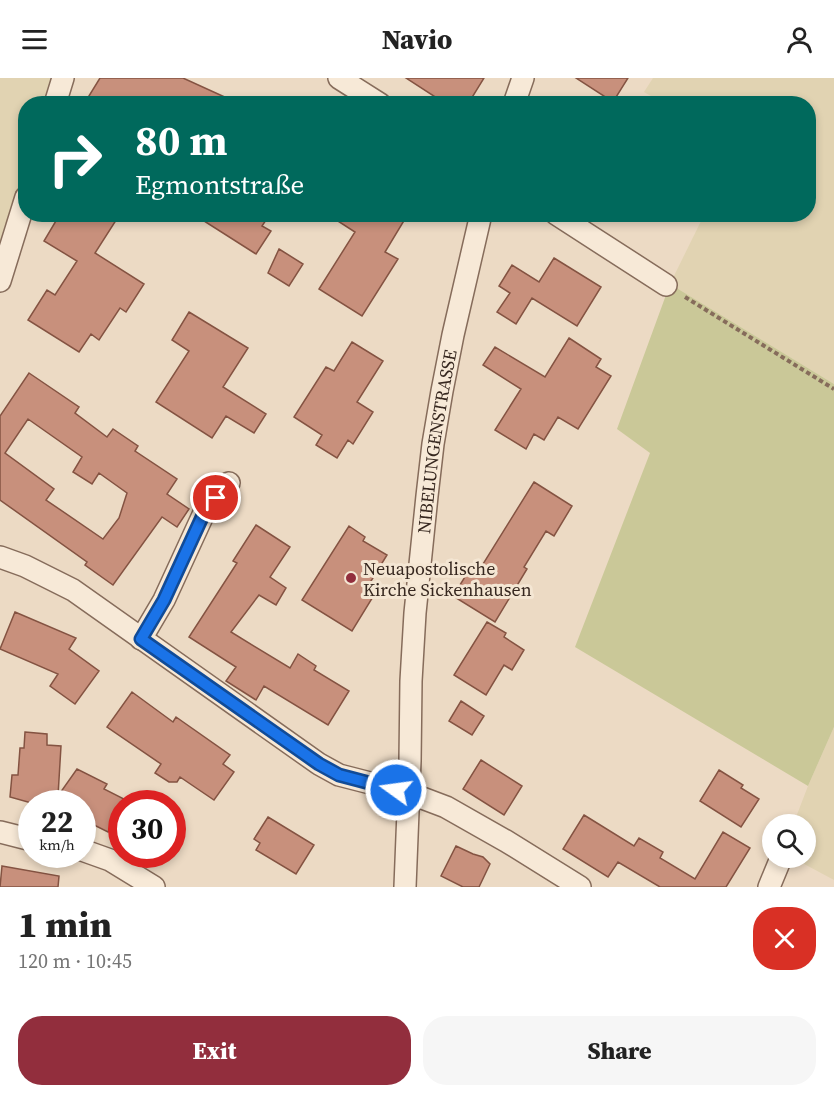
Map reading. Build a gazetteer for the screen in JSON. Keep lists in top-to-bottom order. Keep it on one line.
{"streets":{"street":["NIBELUNGENSTRASSE"]},"places":["Neuapostolische Kirche Sickenhausen"],"page":{"header":"Navio","turn":["80 m","Egmontstraße"],"speed":"22 km/h","limit":"30","heading":["1 min","120 m · 10:45"],"buttons":["Exit","Share"]}}
